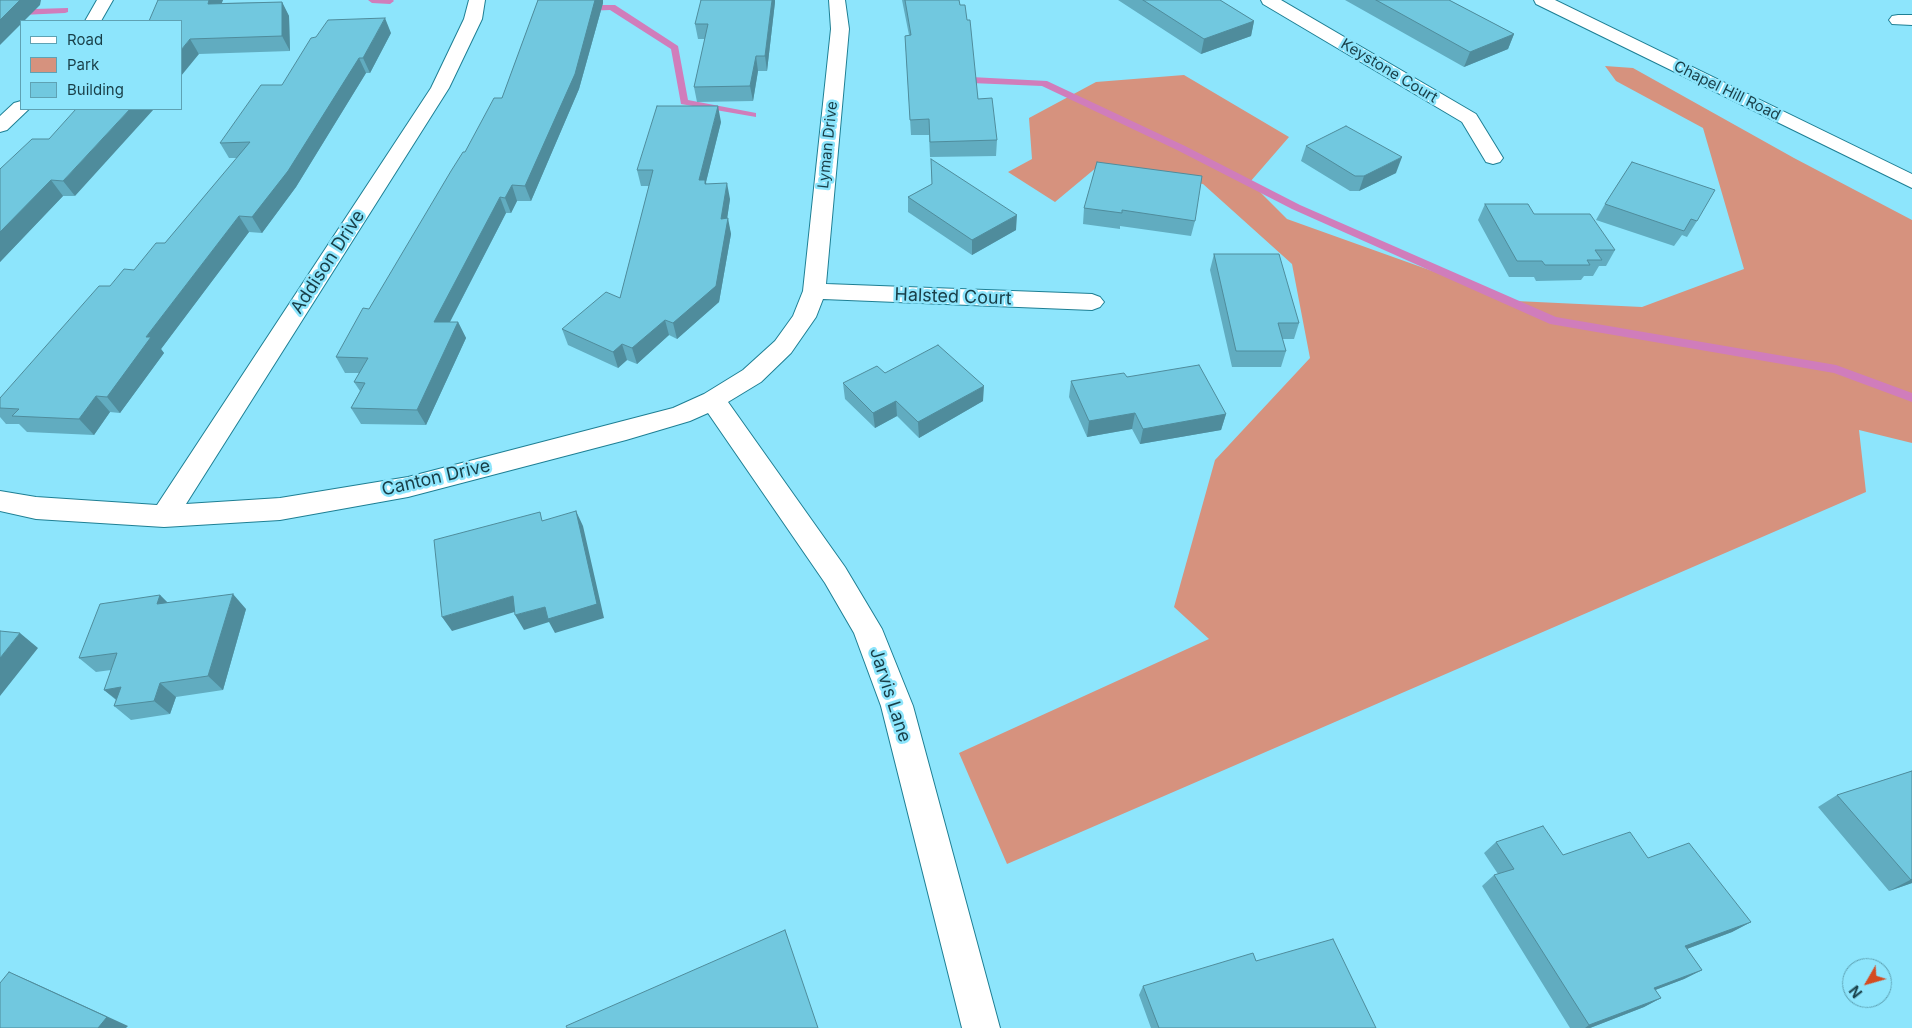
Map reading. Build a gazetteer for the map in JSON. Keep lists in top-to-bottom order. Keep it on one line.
{"streets":{"street":["Keystone Court","Chapel Hill Road","Lyman Drive","Addison Drive","Halsted Court","Canton Drive","Jarvis Lane"]},"crossings":[["Lyman Drive","Halsted Court"],["Lyman Drive","Canton Drive"],["Addison Drive","Canton Drive"],["Halsted Court","Canton Drive"],["Canton Drive","Jarvis Lane"]],"legend":["Road","Park","Building"],"north":"bottom left"}
